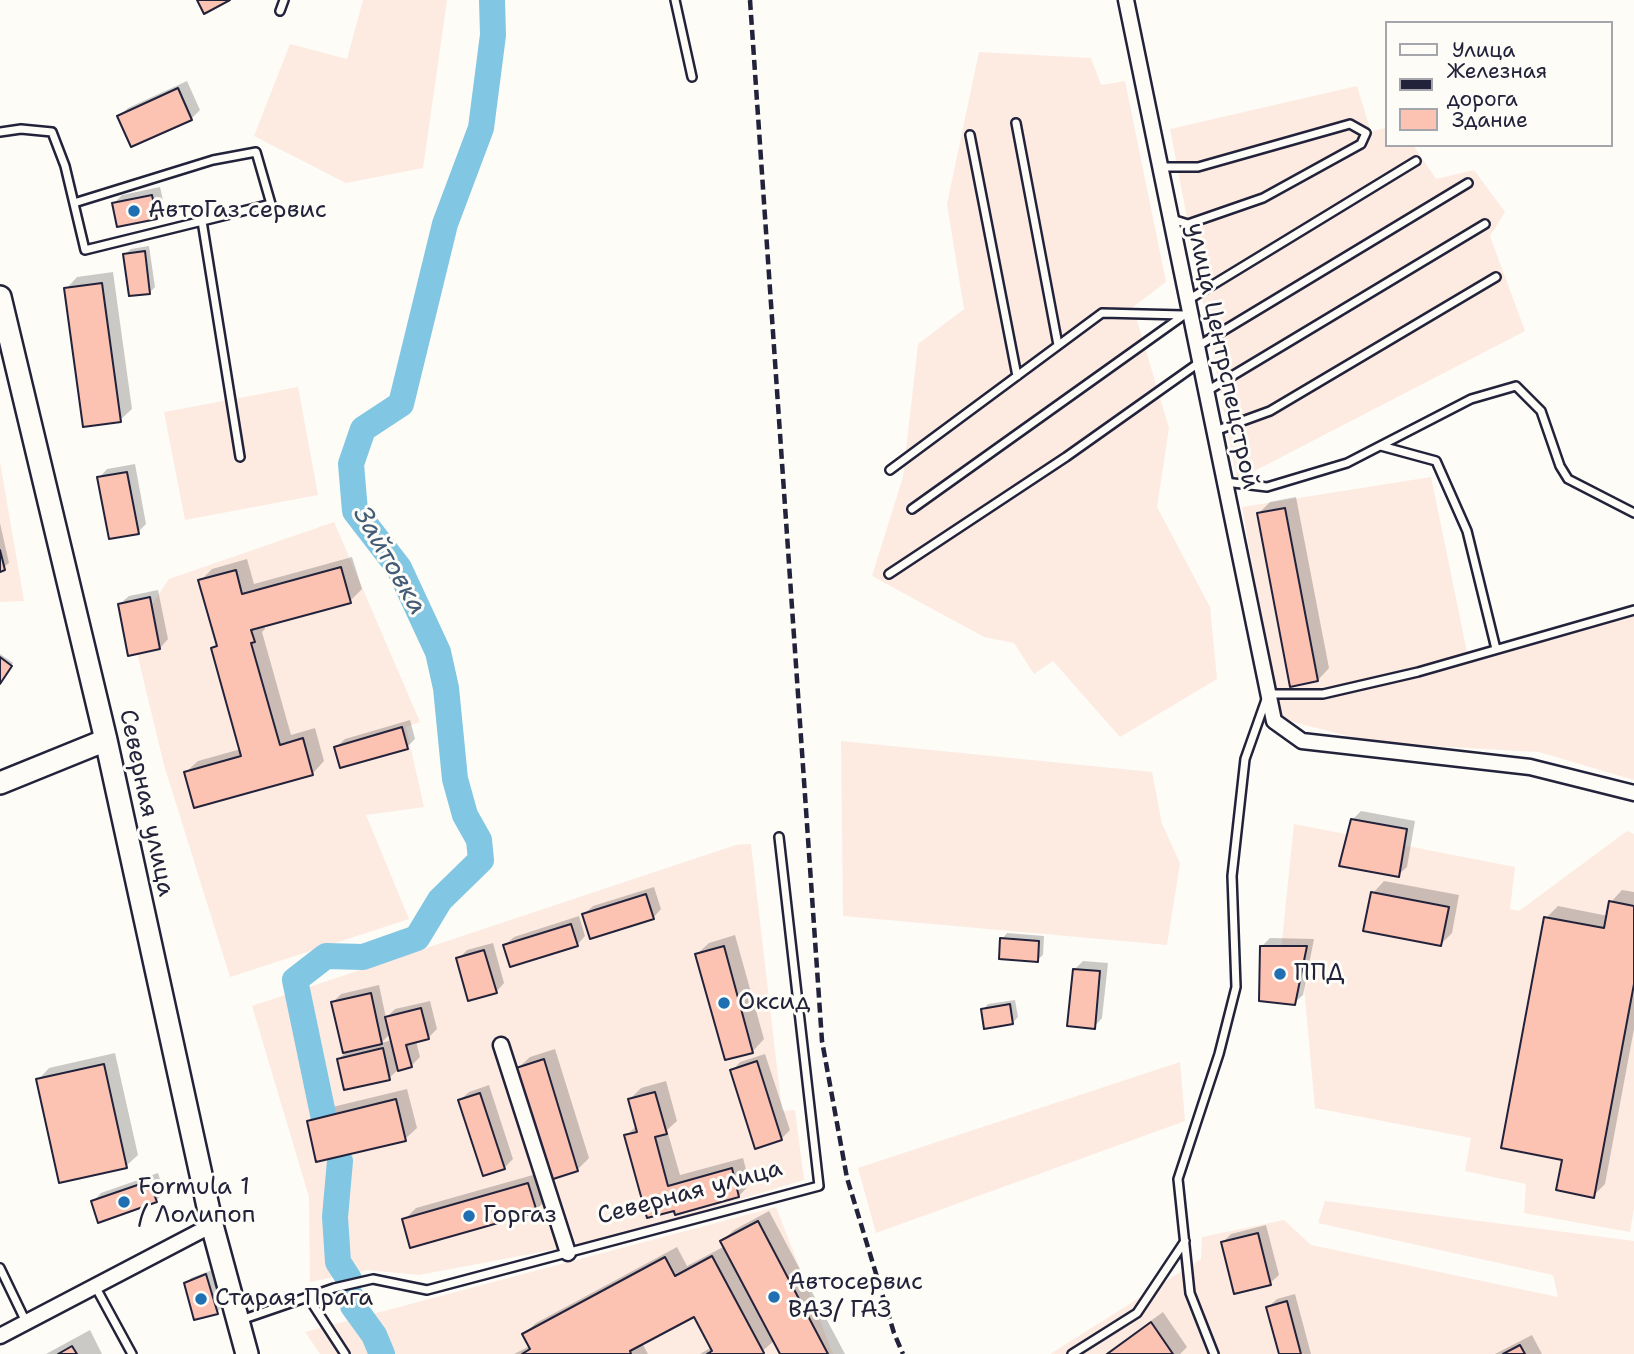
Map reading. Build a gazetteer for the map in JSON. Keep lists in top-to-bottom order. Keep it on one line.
{"streets":{"main road":["Северная улица"],"street":["улица Центрспецстрой"]},"water":["Зайтовка"],"places":["АвтоГаз сервис","ППД","Оксид","Formula 1 / Лолипоп","Горгаз","Автосервис ВАЗ/ ГАЗ","Старая Прага"],"legend":["Улица","Железная дорога","Здание"]}
